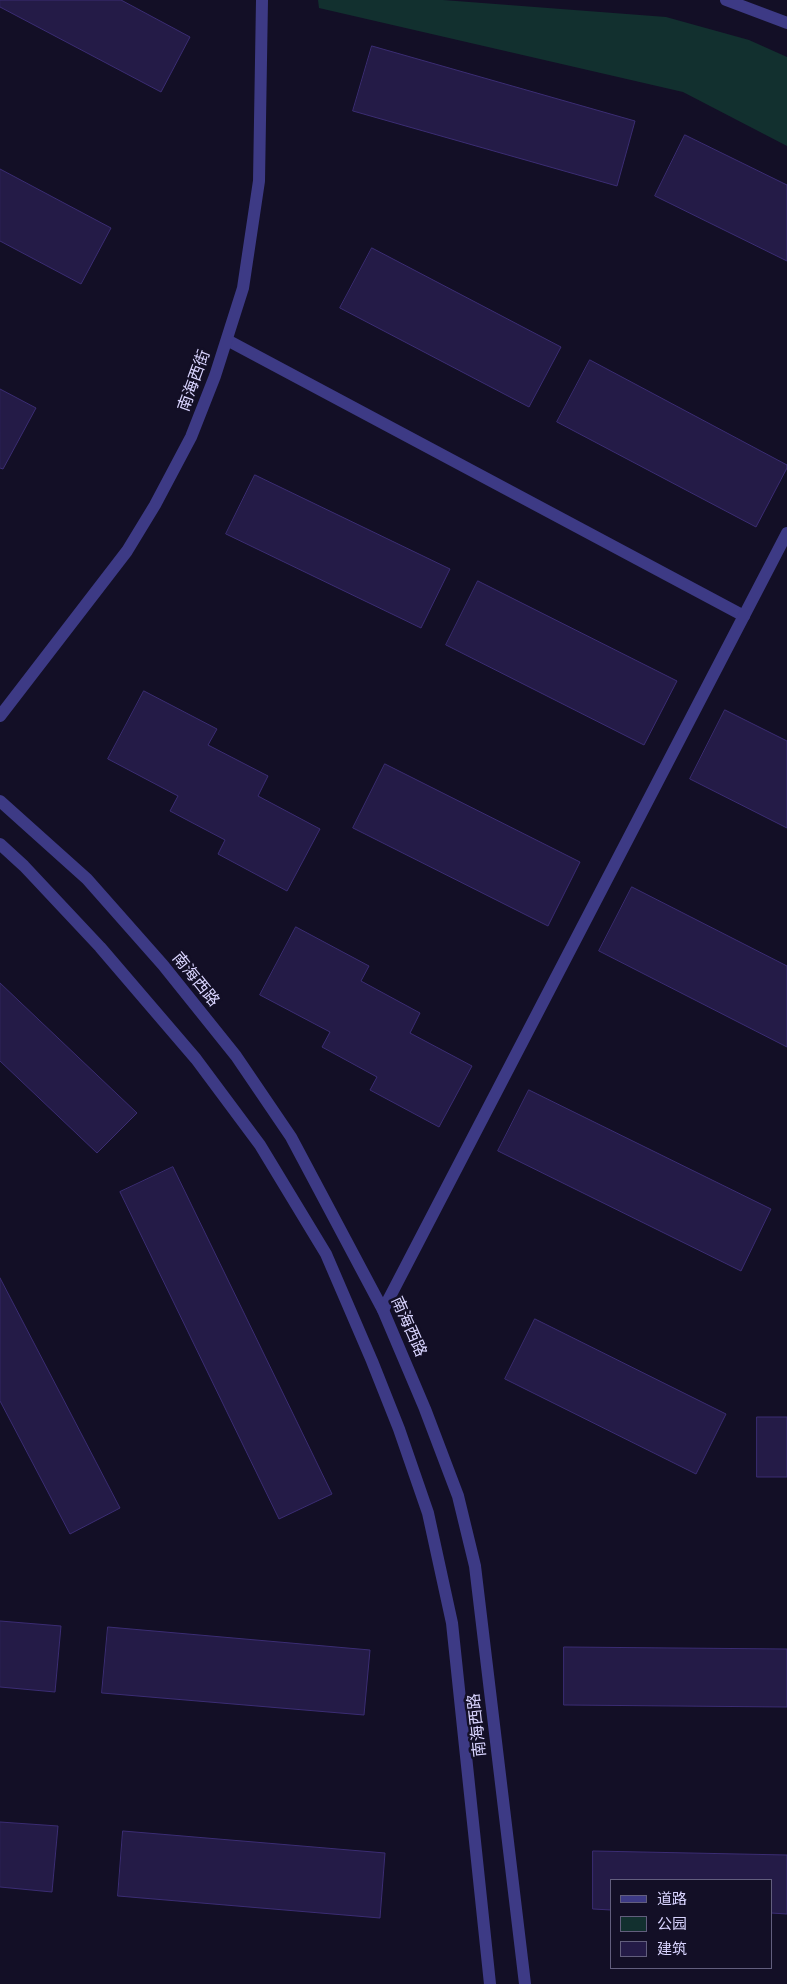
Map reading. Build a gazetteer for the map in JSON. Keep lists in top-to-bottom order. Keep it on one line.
{"streets":{"street":["南海西街","南海西路"]},"legend":["道路","公园","建筑"]}
